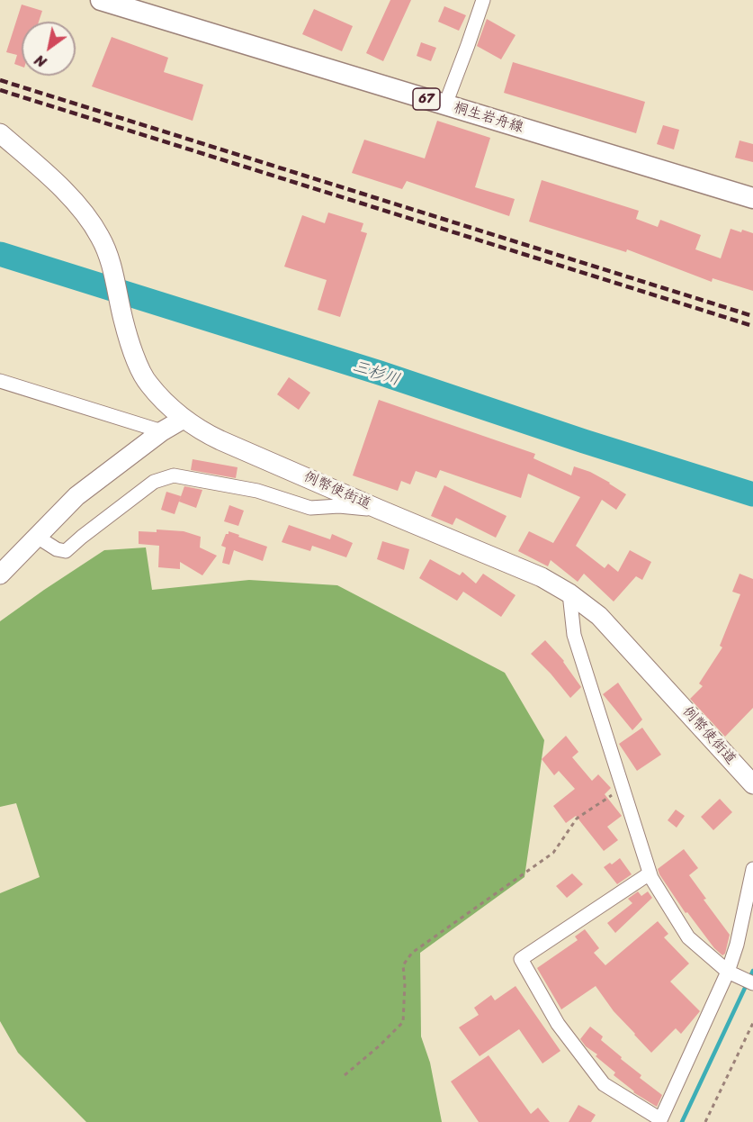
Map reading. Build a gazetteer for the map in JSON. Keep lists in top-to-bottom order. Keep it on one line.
{"streets":{"main road":["67","桐生岩舟線"],"street":["例幣使街道"]},"water":["三杉川"],"north":"bottom left"}
